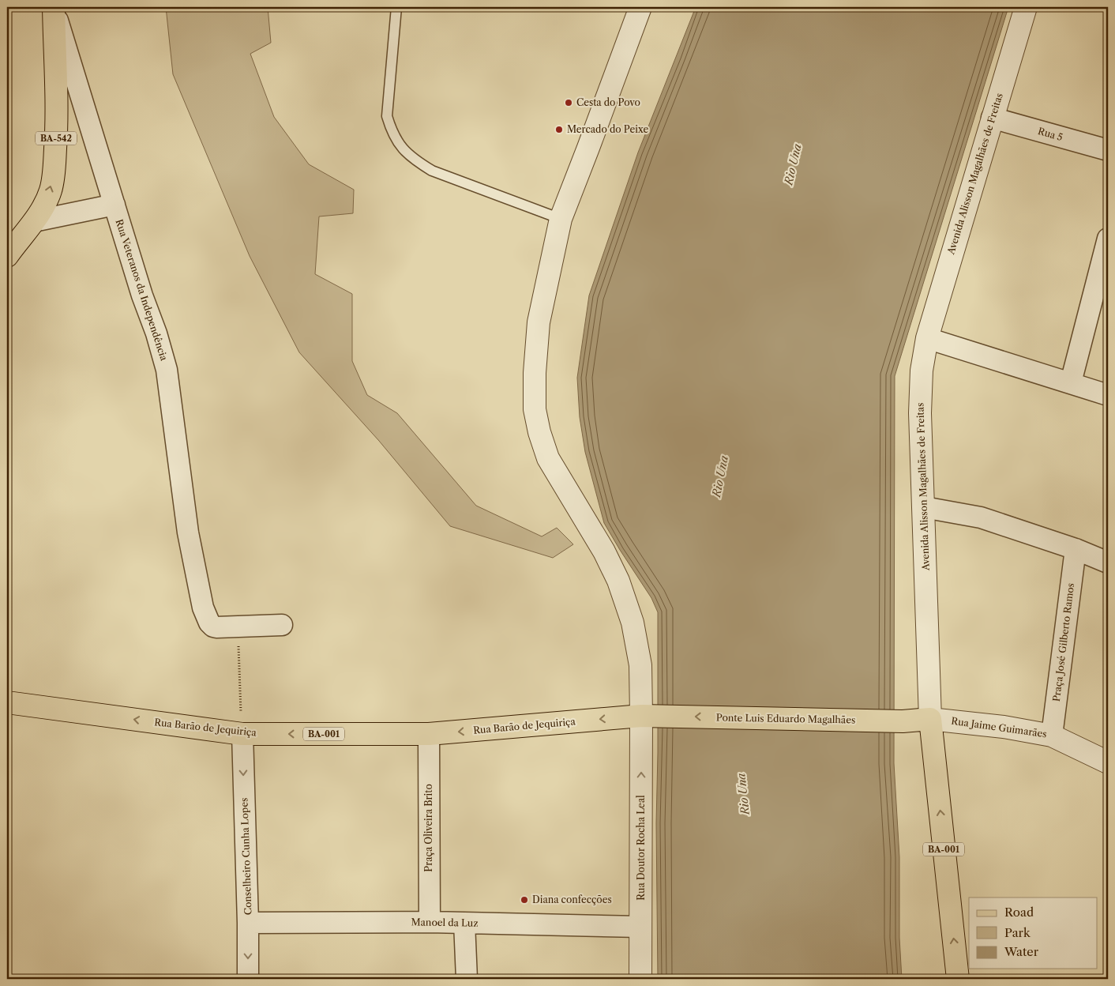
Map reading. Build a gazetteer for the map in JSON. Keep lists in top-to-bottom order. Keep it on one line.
{"streets":{"main road":["BA-542","Avenida Alisson Magalhães de Freitas","Ponte Luis Eduardo Magalhães","Rua Barão de Jequiriça","BA-001"],"street":["Rua 5","Rua Veteranos da Independência","Praça José Gilberto Ramos","Rua Jaime Guimarães","Praça Oliveira Brito","Rua Doutor Rocha Leal","Conselheiro Cunha Lopes","Manoel da Luz"]},"crossings":[["Rua 5","Avenida Alisson Magalhães de Freitas"],["BA-542","Rua Veteranos da Independência"],["Avenida Alisson Magalhães de Freitas","Ponte Luis Eduardo Magalhães"],["Avenida Alisson Magalhães de Freitas","Rua Jaime Guimarães"],["Praça José Gilberto Ramos","Rua Jaime Guimarães"],["Ponte Luis Eduardo Magalhães","Rua Barão de Jequiriça"],["Ponte Luis Eduardo Magalhães","Rua Jaime Guimarães"],["Ponte Luis Eduardo Magalhães","Rua Doutor Rocha Leal"],["Rua Barão de Jequiriça","Praça Oliveira Brito"],["Rua Barão de Jequiriça","Rua Doutor Rocha Leal"],["Rua Barão de Jequiriça","Conselheiro Cunha Lopes"],["Praça Oliveira Brito","Manoel da Luz"],["Rua Doutor Rocha Leal","Manoel da Luz"],["Conselheiro Cunha Lopes","Manoel da Luz"]],"one_way":["Ponte Luis Eduardo Magalhães","Rua Barão de Jequiriça","Conselheiro Cunha Lopes"],"water":["Rio Una"],"places":["Cesta do Povo","Mercado do Peixe","Diana confecções"],"legend":["Road","Park","Water"]}
